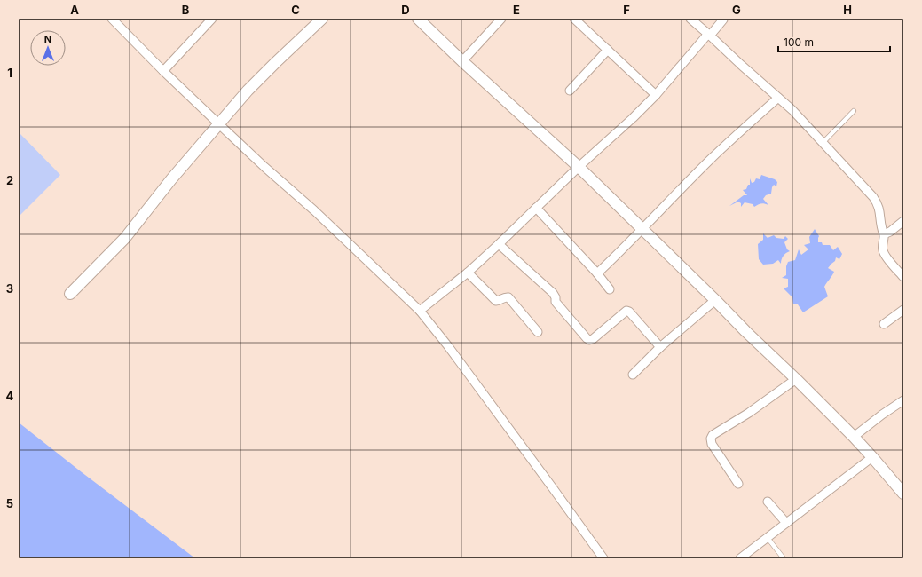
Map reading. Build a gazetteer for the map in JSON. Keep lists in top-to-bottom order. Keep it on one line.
{"scale_bar":"100 m","north":"top","grid":{"columns":["A","B","C","D","E","F","G","H"],"rows":["1","2","3","4","5"]}}
